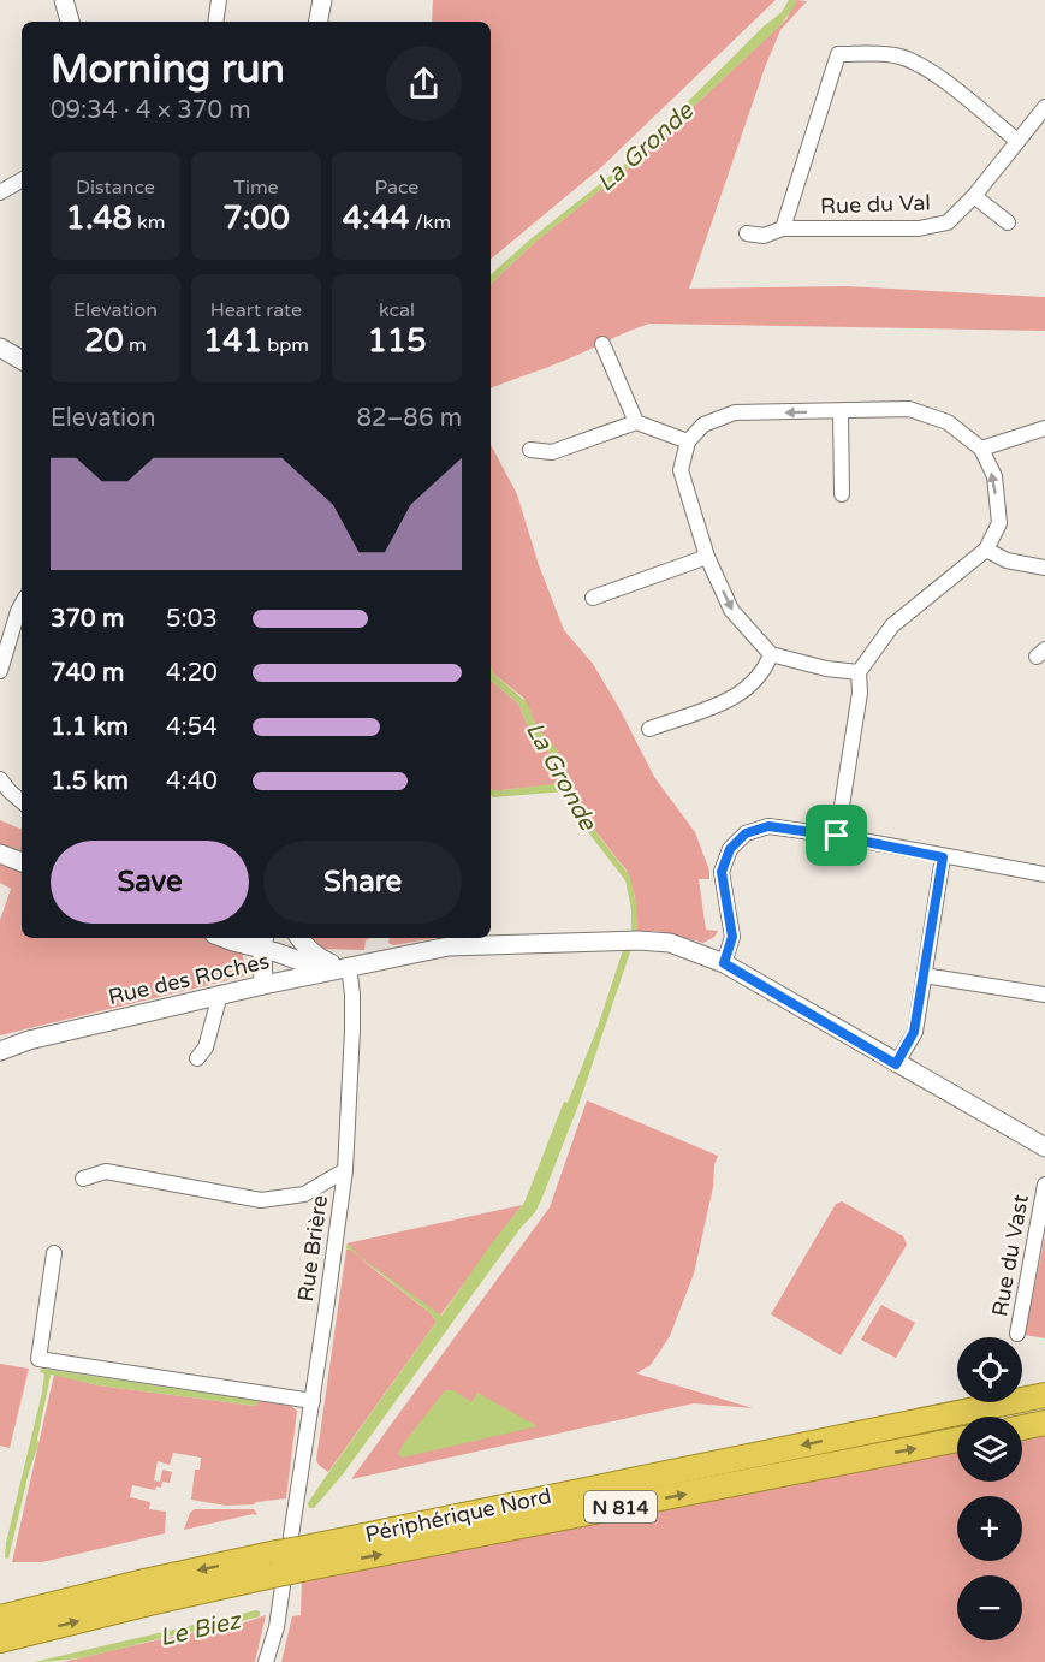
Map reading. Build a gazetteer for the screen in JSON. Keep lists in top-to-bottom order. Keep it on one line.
{"streets":{"highway":["N 814","Périphérique Nord"],"street":["Rue du Val","Rue des Roches","Rue Brière","Rue du Vast"]},"crossings":[["Rue des Roches","Rue Brière"],["Rue Brière","Périphérique Nord"]],"water":["La Gronde","Le Biez"],"page":{"heading":["Morning run","09:34 · 4 × 370 m"],"stats":[["Distance","1.48 km"],["Time","7:00"],["Pace","4:44 /km"],["Elevation","20 m"],["Heart rate","141 bpm"],["kcal","115"]],"chart":["Elevation","82–86 m"],"list":[{"name":"370 m","note":"5:03"},{"name":"740 m","note":"4:20"},{"name":"1.1 km","note":"4:54"},{"name":"1.5 km","note":"4:40"}],"buttons":["Save","Share"],"map_buttons":["+","−"]}}
